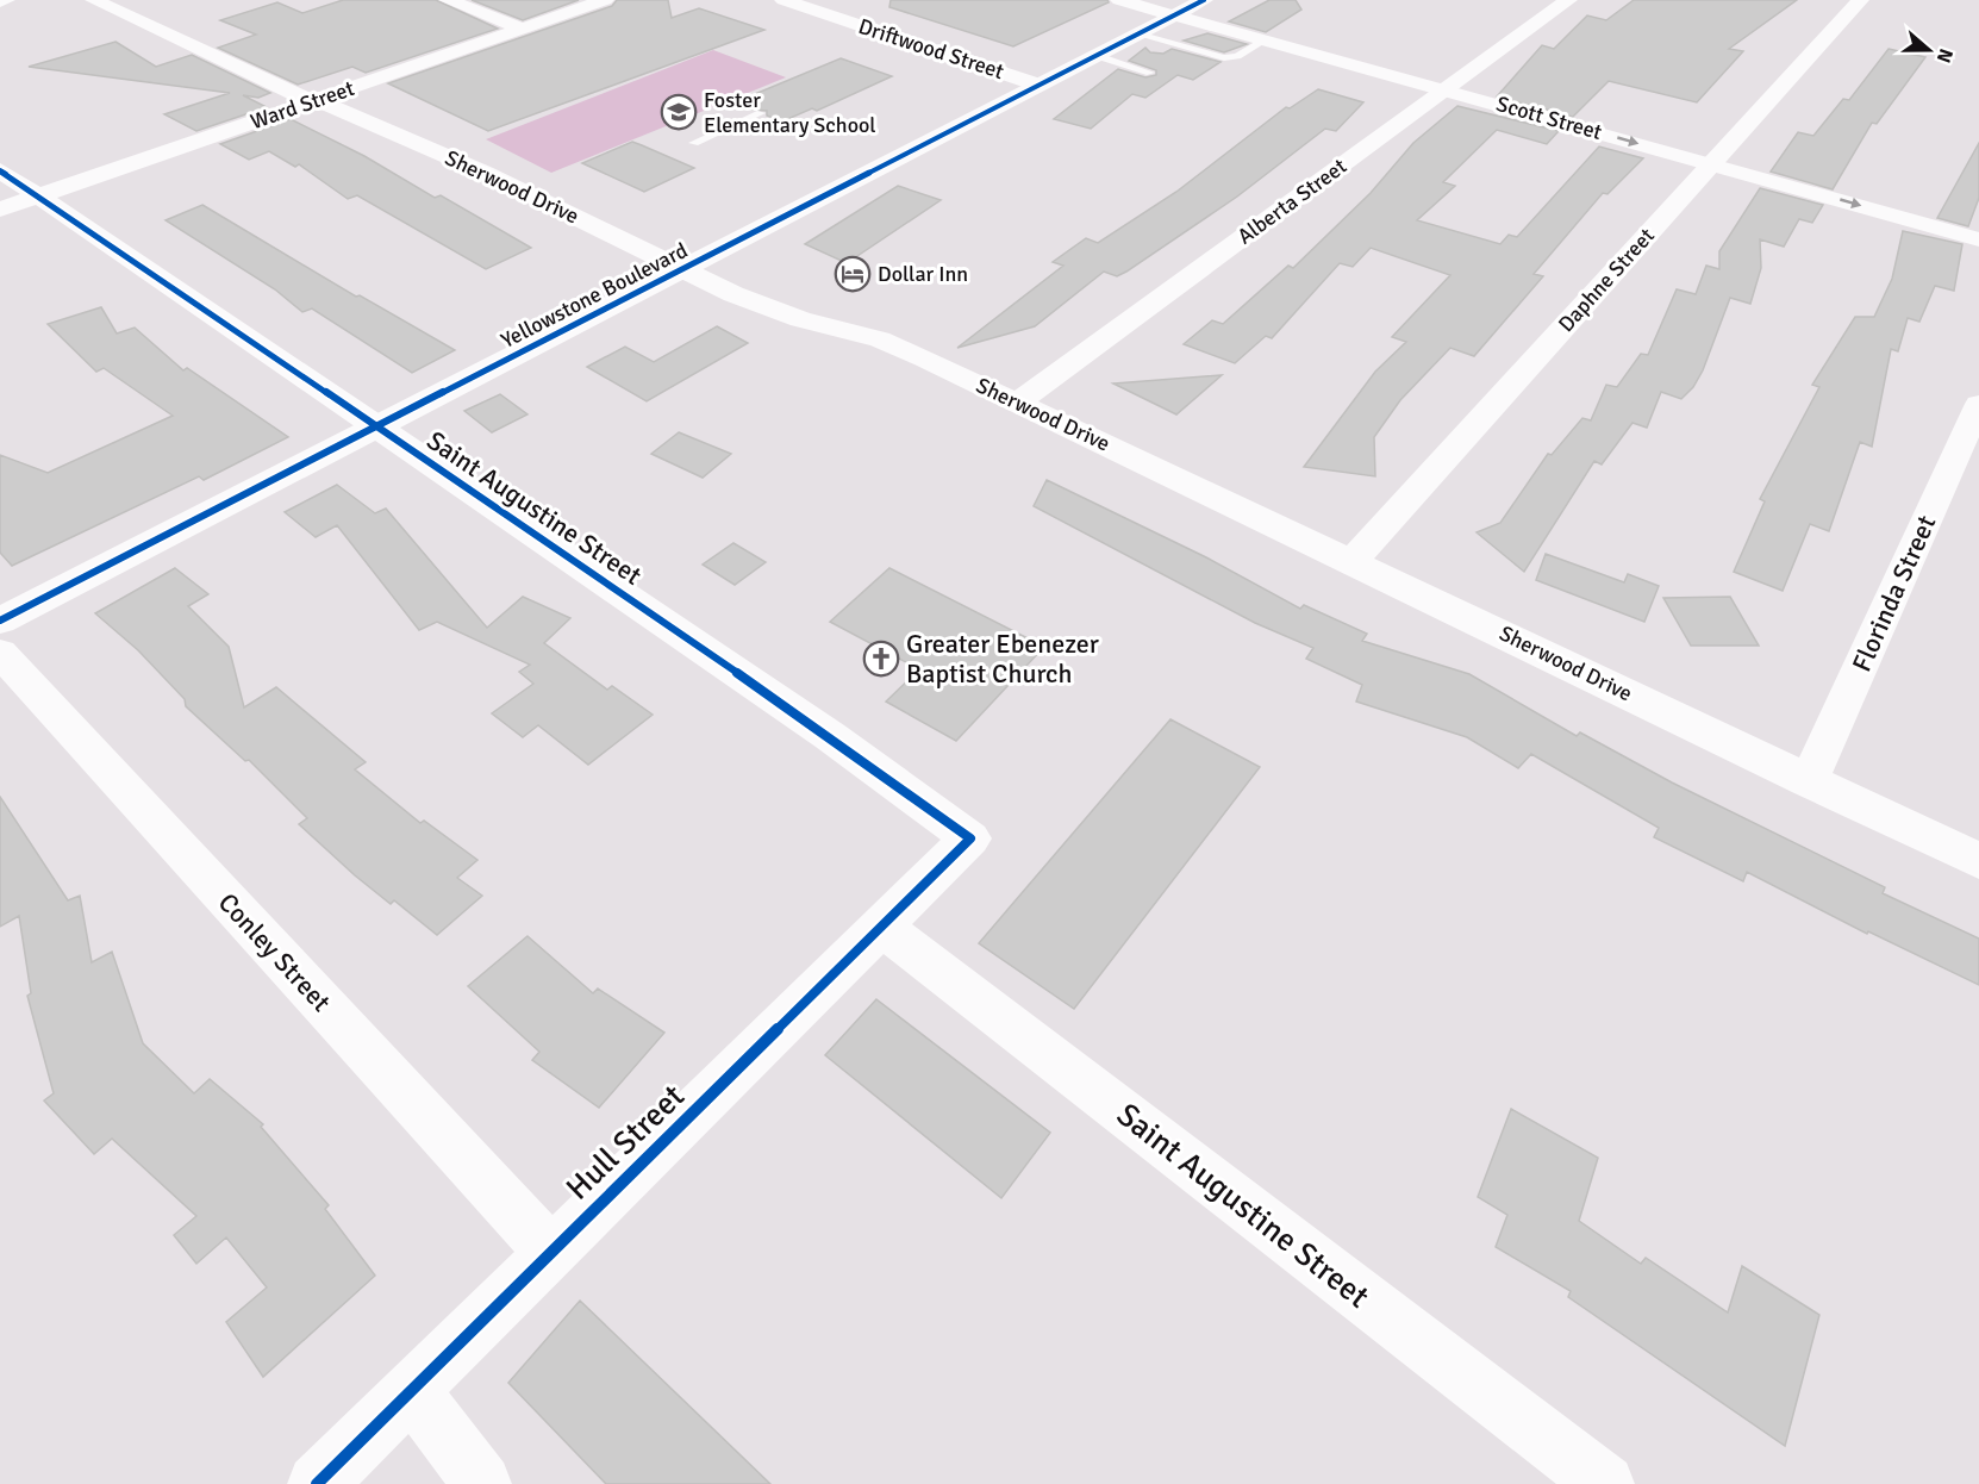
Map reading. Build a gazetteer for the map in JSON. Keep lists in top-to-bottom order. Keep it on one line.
{"streets":{"street":["Driftwood Street","Ward Street","Scott Street","Sherwood Drive","Alberta Street","Daphne Street","Yellowstone Boulevard","Saint Augustine Street","Florinda Street","Conley Street","Hull Street"]},"crossings":[["Driftwood Street","Yellowstone Boulevard"],["Ward Street","Sherwood Drive"],["Ward Street","Saint Augustine Street"],["Scott Street","Alberta Street"],["Scott Street","Daphne Street"],["Scott Street","Yellowstone Boulevard"],["Sherwood Drive","Alberta Street"],["Sherwood Drive","Daphne Street"],["Sherwood Drive","Yellowstone Boulevard"],["Sherwood Drive","Florinda Street"],["Yellowstone Boulevard","Saint Augustine Street"],["Saint Augustine Street","Hull Street"],["Conley Street","Hull Street"]],"places":{"school or university":["Foster Elementary School"],"hotel":["Dollar Inn"],"church":["Greater Ebenezer Baptist Church"]},"north":"right"}
